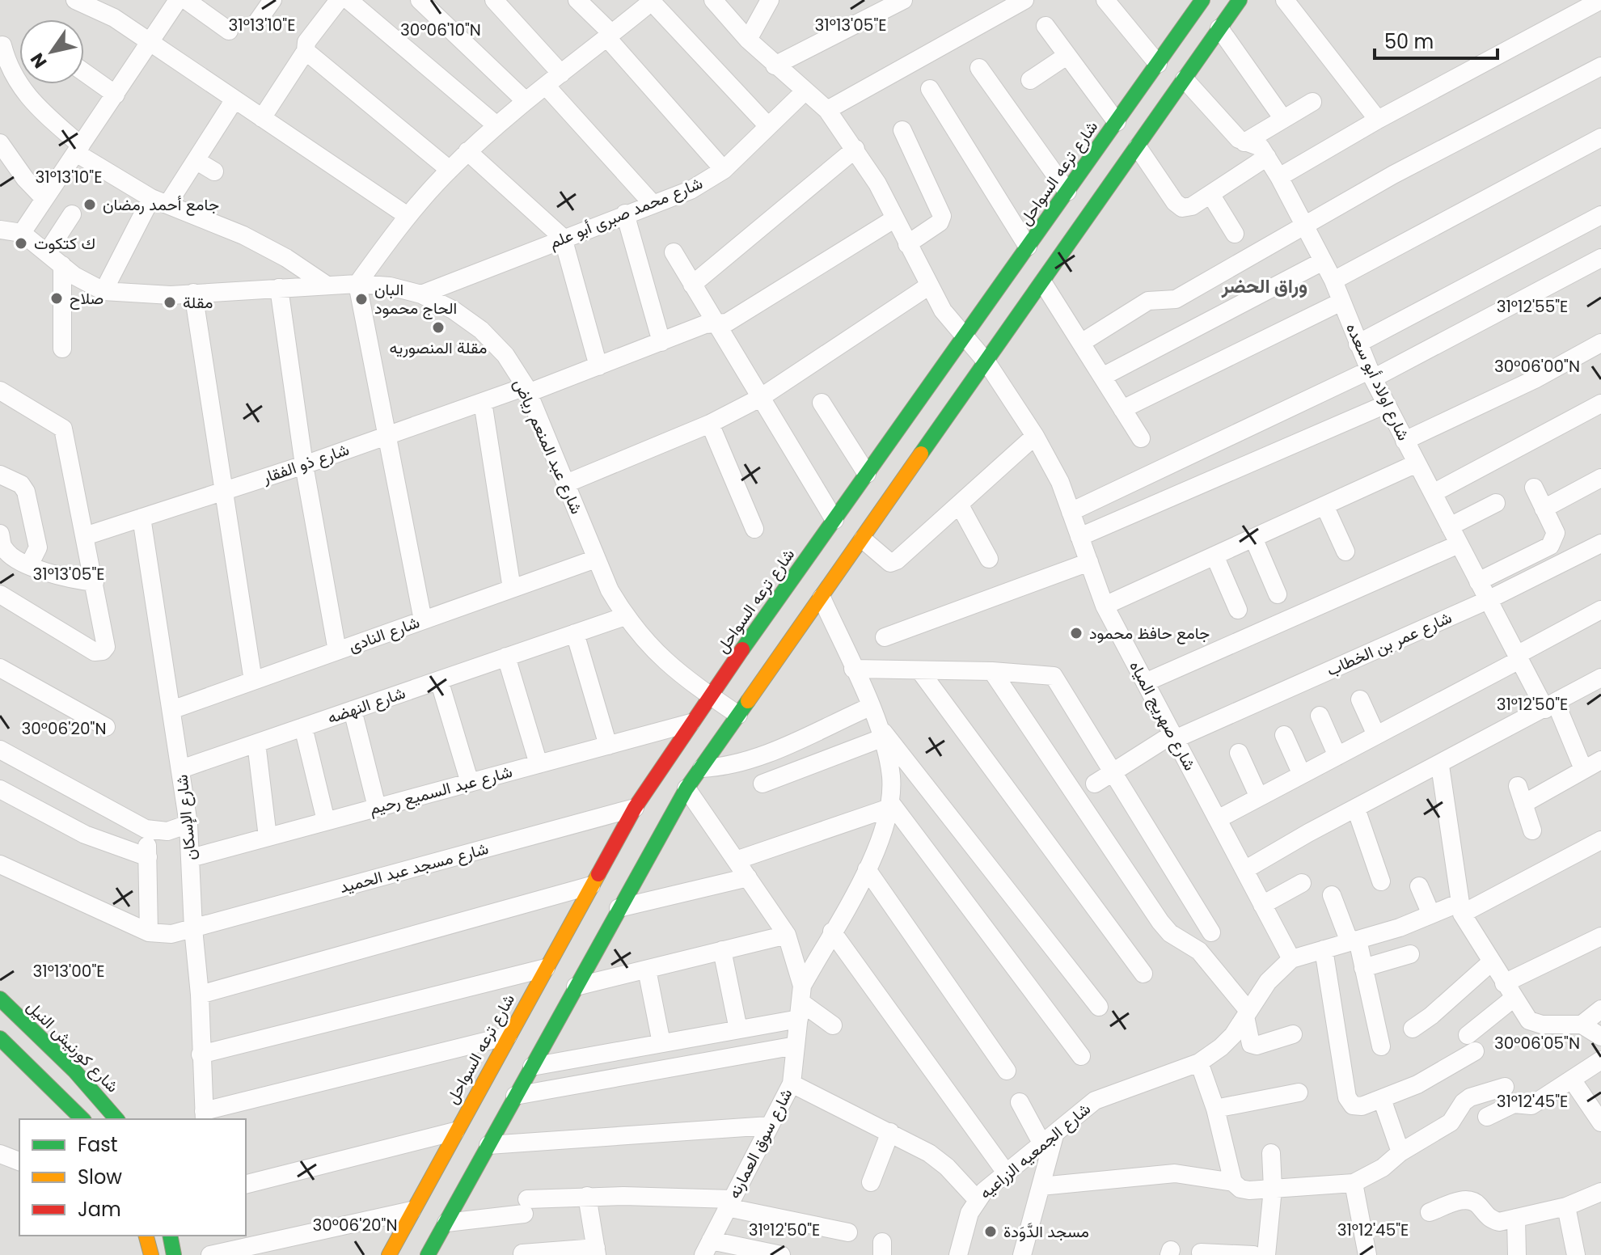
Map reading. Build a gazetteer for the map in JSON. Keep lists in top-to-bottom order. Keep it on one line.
{"streets":{"main road":["شارع ترعه السواحل","شارع كورنيش النيل"],"street":["شارع محمد صبرى أبو علم","شارع اولاد أبو سعده","شارع عبد المنعم رياض","شارع ذو الفقار","شارع النادى","شارع عمر بن الخطاب","شارع النهضه","شارع صهريج المياه","شارع عبد السميع رحيم","شارع الإسكان","شارع مسجد عبد الحميد","شارع سوق العمارنه","شارع الجمعيه الزراعيه"]},"crossings":[["شارع ترعه السواحل","شارع اولاد أبو سعده"],["شارع ترعه السواحل","شارع عبد المنعم رياض"],["شارع ترعه السواحل","شارع صهريج المياه"],["شارع ترعه السواحل","شارع عبد السميع رحيم"],["شارع ترعه السواحل","شارع مسجد عبد الحميد"],["شارع ترعه السواحل","شارع سوق العمارنه"],["شارع محمد صبرى أبو علم","شارع عبد المنعم رياض"],["شارع محمد صبرى أبو علم","شارع صهريج المياه"],["شارع اولاد أبو سعده","شارع عمر بن الخطاب"],["شارع عبد المنعم رياض","شارع ذو الفقار"],["شارع عبد المنعم رياض","شارع النادى"],["شارع عبد المنعم رياض","شارع النهضه"],["شارع ذو الفقار","شارع صهريج المياه"],["شارع ذو الفقار","شارع الإسكان"],["شارع النادى","شارع الإسكان"],["شارع عمر بن الخطاب","شارع صهريج المياه"],["شارع النهضه","شارع الإسكان"],["شارع صهريج المياه","شارع الجمعيه الزراعيه"],["شارع عبد السميع رحيم","شارع الإسكان"],["شارع الإسكان","شارع مسجد عبد الحميد"]],"districts":["وراق الحضر"],"places":["جامع أحمد رمضان","ك كتكوت","صلاح","البان الحاج محمود","مقلة","مقلة المنصوريه","جامع حافظ محمود","مسجد الدَّوَدة"],"legend":["Fast","Slow","Jam"],"scale_bar":"50 m","north":"bottom left","coordinates":["31°13'10\"E","31°13'05\"E","30°06'10\"N","31°12'55\"E","30°06'00\"N","31°12'50\"E","30°06'20\"N","31°13'00\"E","30°06'05\"N","31°12'45\"E"]}
